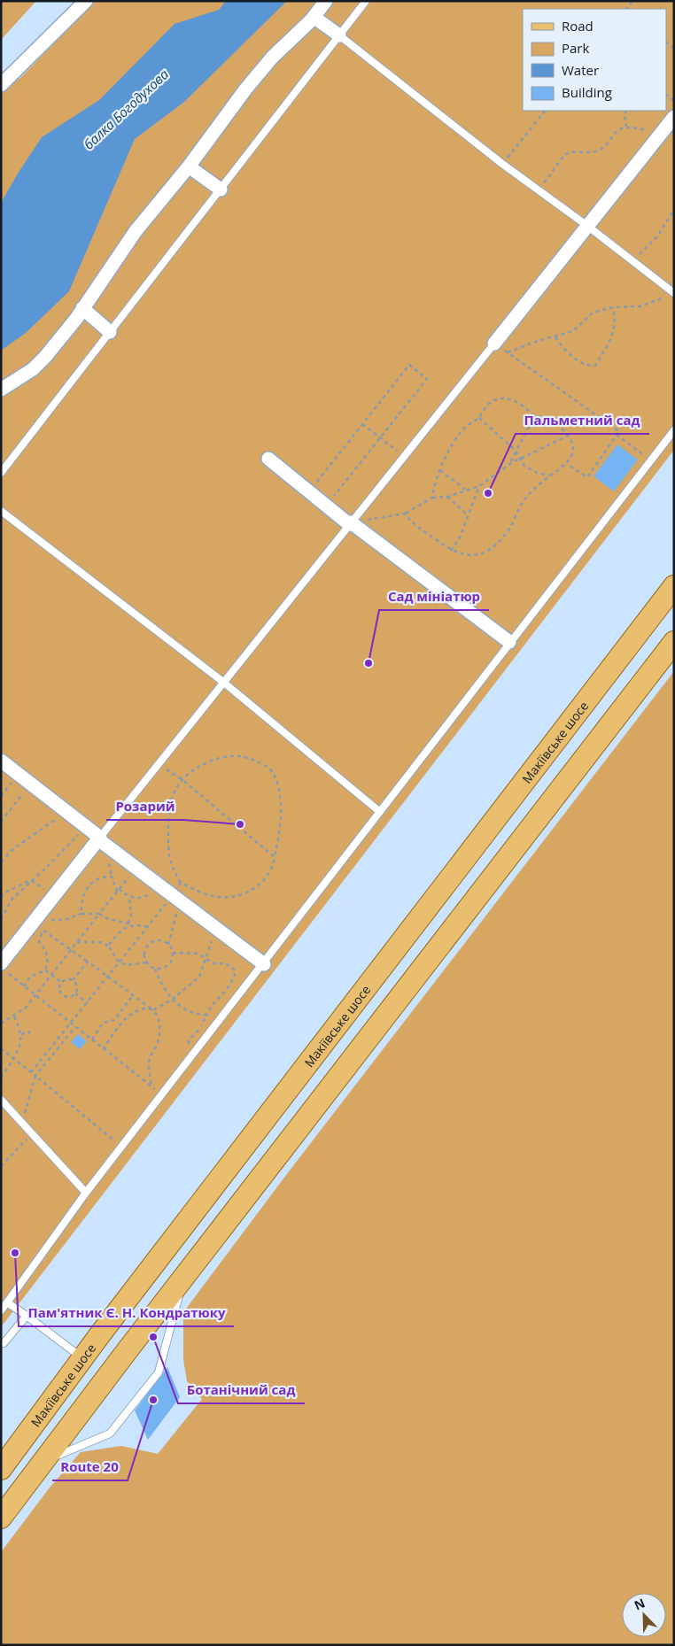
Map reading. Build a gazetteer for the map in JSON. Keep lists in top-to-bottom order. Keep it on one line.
{"streets":{"main road":["Макіївське шосе"]},"water":["балка Богодухова"],"places":["Пальметний сад","Сад мініатюр","Розарий","Пам'ятник Є. Н. Кондратюку","Ботанічний сад","Route 20"],"legend":["Road","Park","Water","Building"],"north":"top left"}
